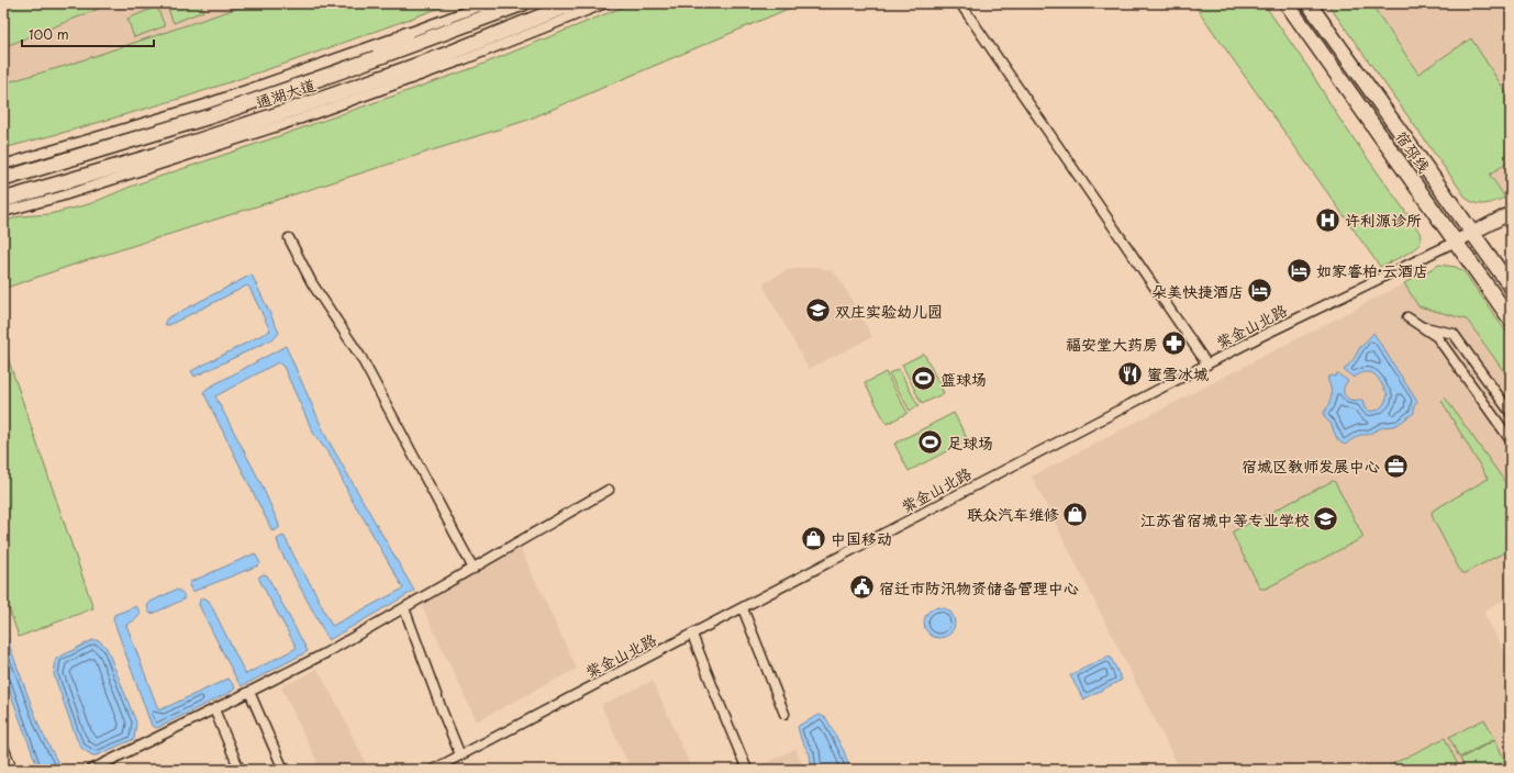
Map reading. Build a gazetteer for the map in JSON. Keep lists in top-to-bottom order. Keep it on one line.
{"streets":{"main road":["通湖大道","宿邳线"],"street":["紫金山北路"]},"crossings":[["宿邳线","紫金山北路"]],"places":{"hospital":["许利源诊所"],"hotel":["如家睿柏·云酒店","朵美快捷酒店"],"school or university":["双庄实验幼儿园","江苏省宿城中等专业学校"],"pharmacy":["福安堂大药房"],"restaurant":["蜜雪冰城"],"sports":["篮球场","足球场"],"office":["宿城区教师发展中心"],"shop":["联众汽车维修","中国移动"],"public building":["宿迁市防汛物资储备管理中心"]},"scale_bar":"100 m"}
